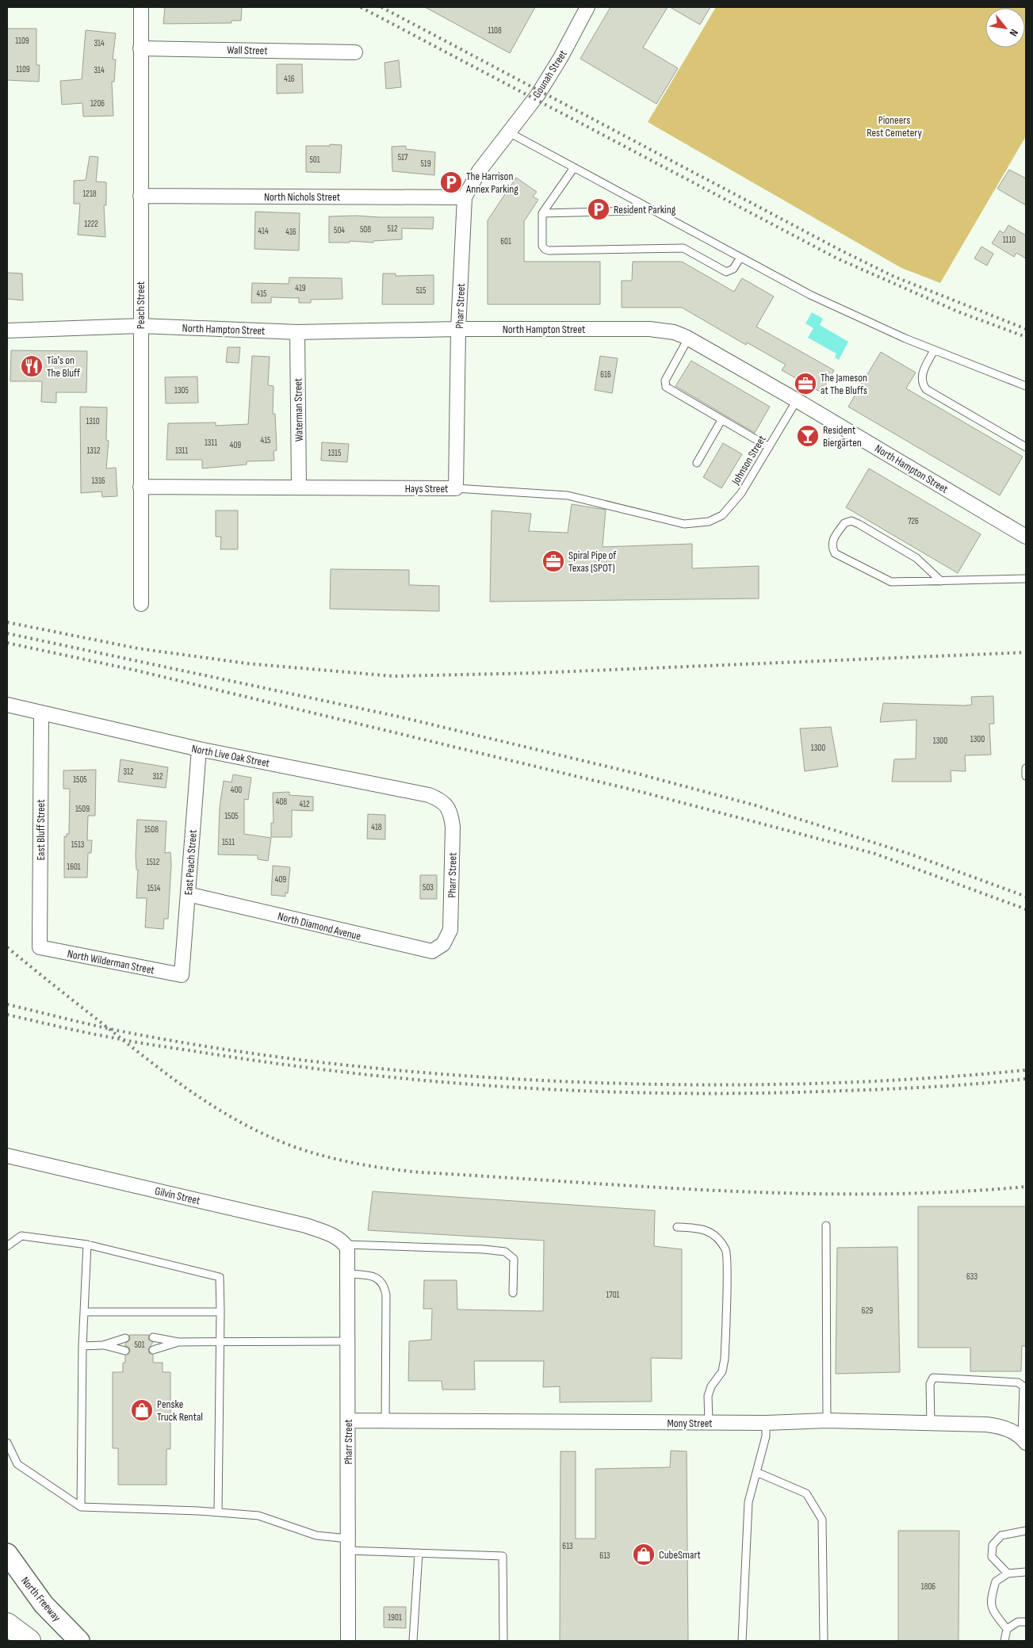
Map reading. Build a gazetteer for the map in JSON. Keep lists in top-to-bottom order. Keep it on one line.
{"streets":{"main road":["North Freeway"],"street":["Wall Street","Gounah Street","North Nichols Street","Peach Street","Pharr Street","North Hampton Street","Waterman Street","Hays Street","North Live Oak Street","East Bluff Street","East Peach Street","North Diamond Avenue","North Wilderman Street","Gilvin Street","Mony Street"],"lane":["Johnson Street"]},"crossings":[["Wall Street","Peach Street"],["Gounah Street","Pharr Street"],["North Nichols Street","Peach Street"],["North Nichols Street","Pharr Street"],["Peach Street","North Hampton Street"],["Peach Street","Hays Street"],["Pharr Street","North Hampton Street"],["Pharr Street","Hays Street"],["Pharr Street","North Live Oak Street"],["Pharr Street","North Diamond Avenue"],["Pharr Street","Gilvin Street"],["Pharr Street","Mony Street"],["North Hampton Street","Waterman Street"],["North Hampton Street","Johnson Street"],["Waterman Street","Hays Street"],["Johnson Street","Hays Street"],["North Live Oak Street","East Bluff Street"],["North Live Oak Street","East Peach Street"],["East Bluff Street","North Wilderman Street"],["East Peach Street","North Diamond Avenue"],["East Peach Street","North Wilderman Street"]],"parks":["Pioneers Rest Cemetery"],"places":{"parking":["The Harrison Annex Parking","Resident Parking"],"restaurant":["Tía's on The Bluff"],"office":["The Jameson at The Bluffs","Spiral Pipe of Texas (SPOT)"],"bar":["Resident Biergärten"],"shop":["Penske Truck Rental","CubeSmart"]},"house_numbers":["1108","1109","314","1109","314","416","1206","517","501","519","1218","1222","512","508","504","414","416","1110","601","419","515","415","616","1305","1310","415","1311","409","1312","1311","1315","1316","726","1300","1300","1300","312","312","1505","400","408","412","1509","1505","418","1508","1511","1513","1512","1601","409","503","1514","633","1701","629","501","613","613","1806","1901"],"north":"bottom right"}
